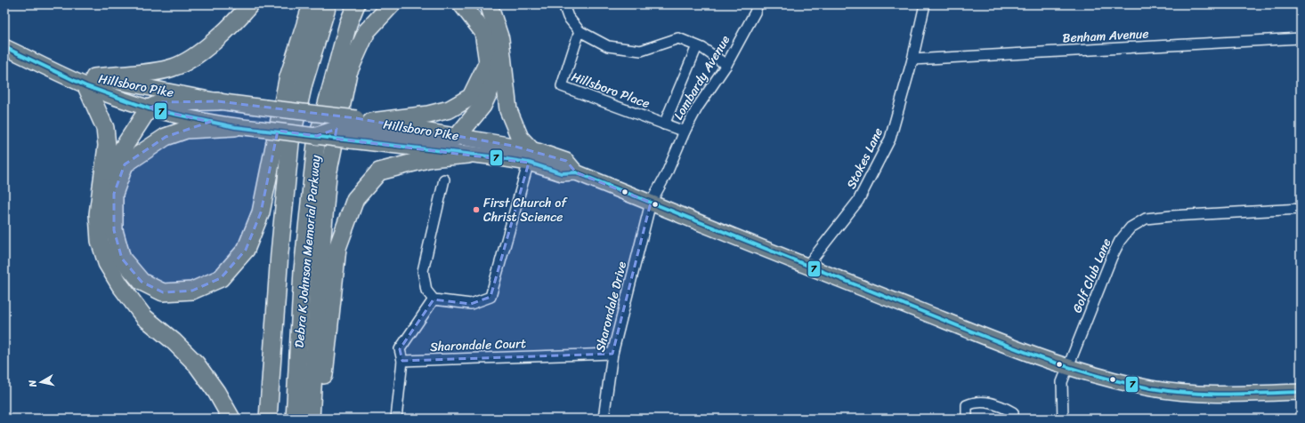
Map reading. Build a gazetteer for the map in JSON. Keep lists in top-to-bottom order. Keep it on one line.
{"streets":{"highway":["Debra K Johnson Memorial Parkway"],"main road":["Hillsboro Pike"],"street":["Benham Avenue","Lombardy Avenue","Hillsboro Place","Stokes Lane","Golf Club Lane","Sharondale Drive","Sharondale Court"]},"crossings":[["Benham Avenue","Stokes Lane"],["Lombardy Avenue","Hillsboro Pike"],["Lombardy Avenue","Hillsboro Place"],["Lombardy Avenue","Sharondale Drive"],["Hillsboro Pike","Stokes Lane"],["Hillsboro Pike","Golf Club Lane"],["Hillsboro Pike","Sharondale Drive"],["Sharondale Drive","Sharondale Court"]],"places":["First Church of Christ Science"],"lines":["transit line 7"],"north":"left"}
